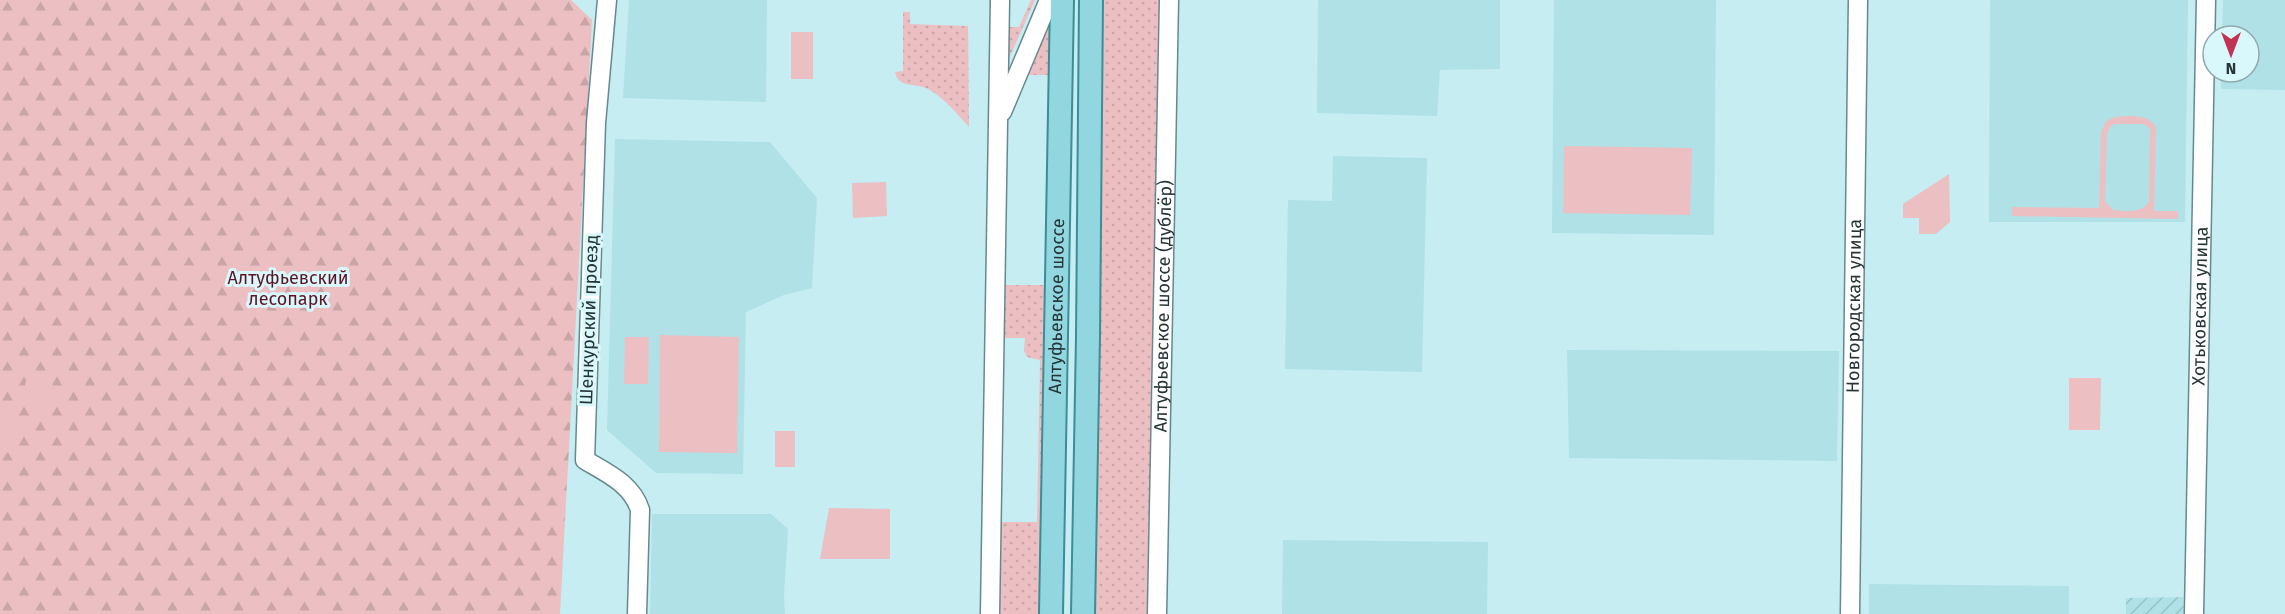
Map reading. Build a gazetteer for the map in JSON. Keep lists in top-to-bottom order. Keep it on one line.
{"streets":{"main road":["Алтуфьевское шоссе"],"street":["Алтуфьевское шоссе (дублёр)","Новгородская улица","Хотьковская улица","Шенкурский проезд"]},"parks":["Алтуфьевский лесопарк"],"north":"bottom"}
